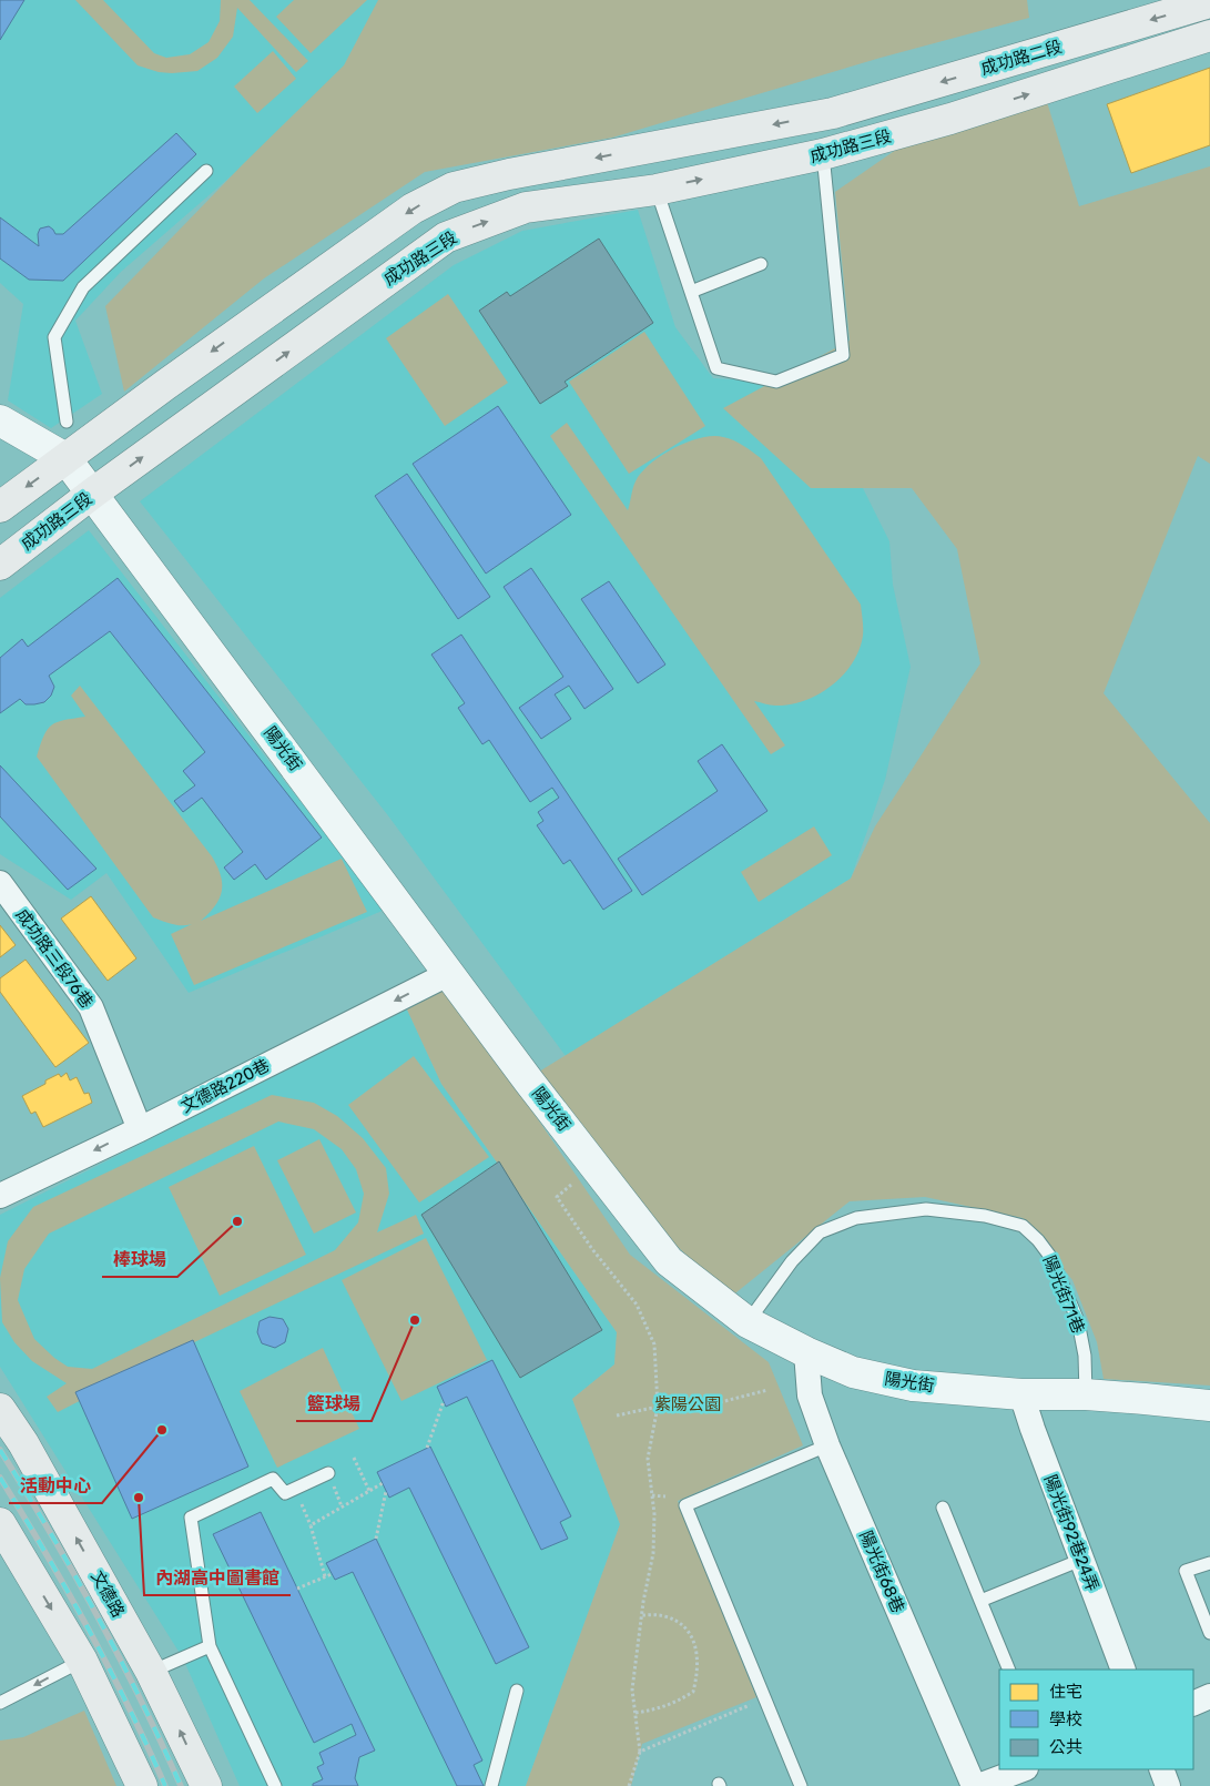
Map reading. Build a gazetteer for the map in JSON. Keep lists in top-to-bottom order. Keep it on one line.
{"streets":{"main road":["成功路二段","成功路三段","文德路"],"street":["陽光街","成功路三段76巷","文德路220巷","陽光街92巷24弄","陽光街68巷"],"lane":["陽光街71巷"]},"crossings":[["成功路二段","陽光街"],["成功路三段","陽光街"],["陽光街","文德路220巷"],["陽光街","陽光街71巷"],["陽光街","陽光街92巷24弄"],["陽光街","陽光街68巷"],["成功路三段76巷","文德路220巷"]],"one_way":["成功路二段","成功路三段","文德路220巷"],"parks":["紫陽公園"],"places":["棒球場","籃球場","活動中心","內湖高中圖書館"],"legend":["住宅","學校","公共"]}
